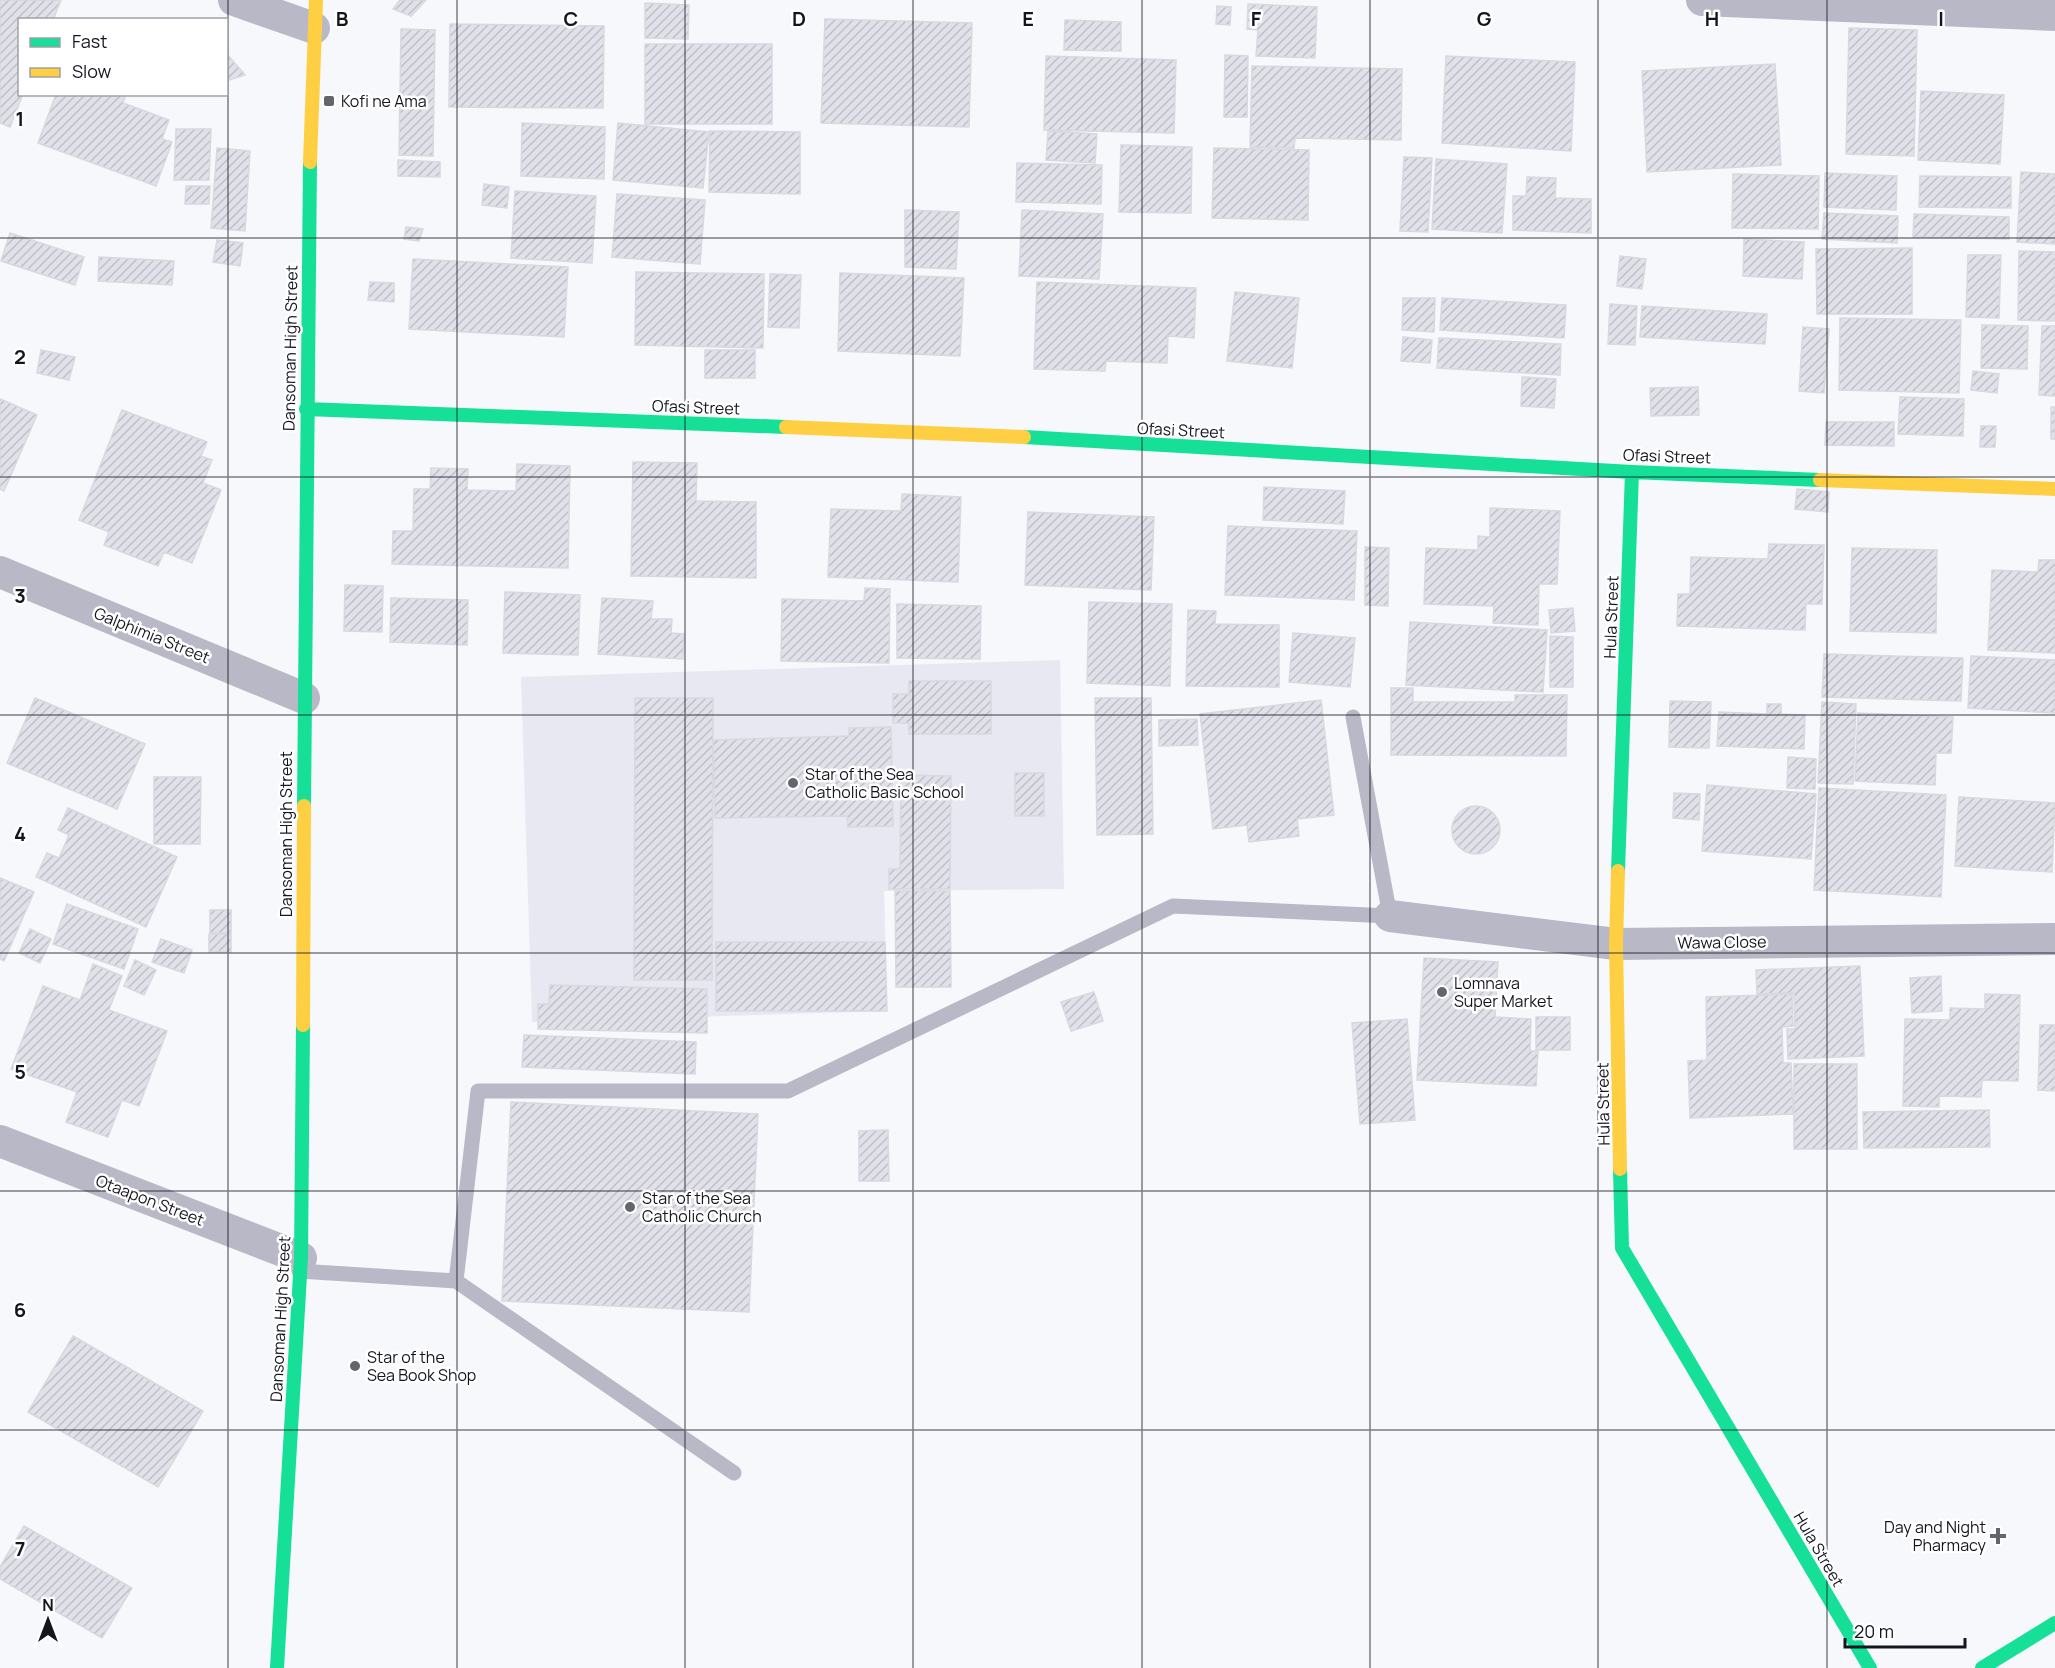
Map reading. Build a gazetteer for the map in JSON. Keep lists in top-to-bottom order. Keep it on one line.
{"streets":{"street":["Dansoman High Street","Ofasi Street","Hula Street","Galphimia Street","Wawa Close","Otaapon Street"]},"crossings":[["Dansoman High Street","Ofasi Street"],["Dansoman High Street","Galphimia Street"],["Dansoman High Street","Otaapon Street"],["Ofasi Street","Hula Street"],["Hula Street","Wawa Close"]],"places":{"transit":["Kofi ne Ama"],"other":["Star of the Sea Catholic Basic School","Lomnava Super Market","Star of the Sea Catholic Church","Star of the Sea Book Shop"],"health":["Day and Night Pharmacy"]},"legend":["Fast","Slow"],"scale_bar":"20 m","north":"top","grid":{"columns":["B","C","D","E","F","G","H","I"],"rows":["1","2","3","4","5","6","7"]}}
